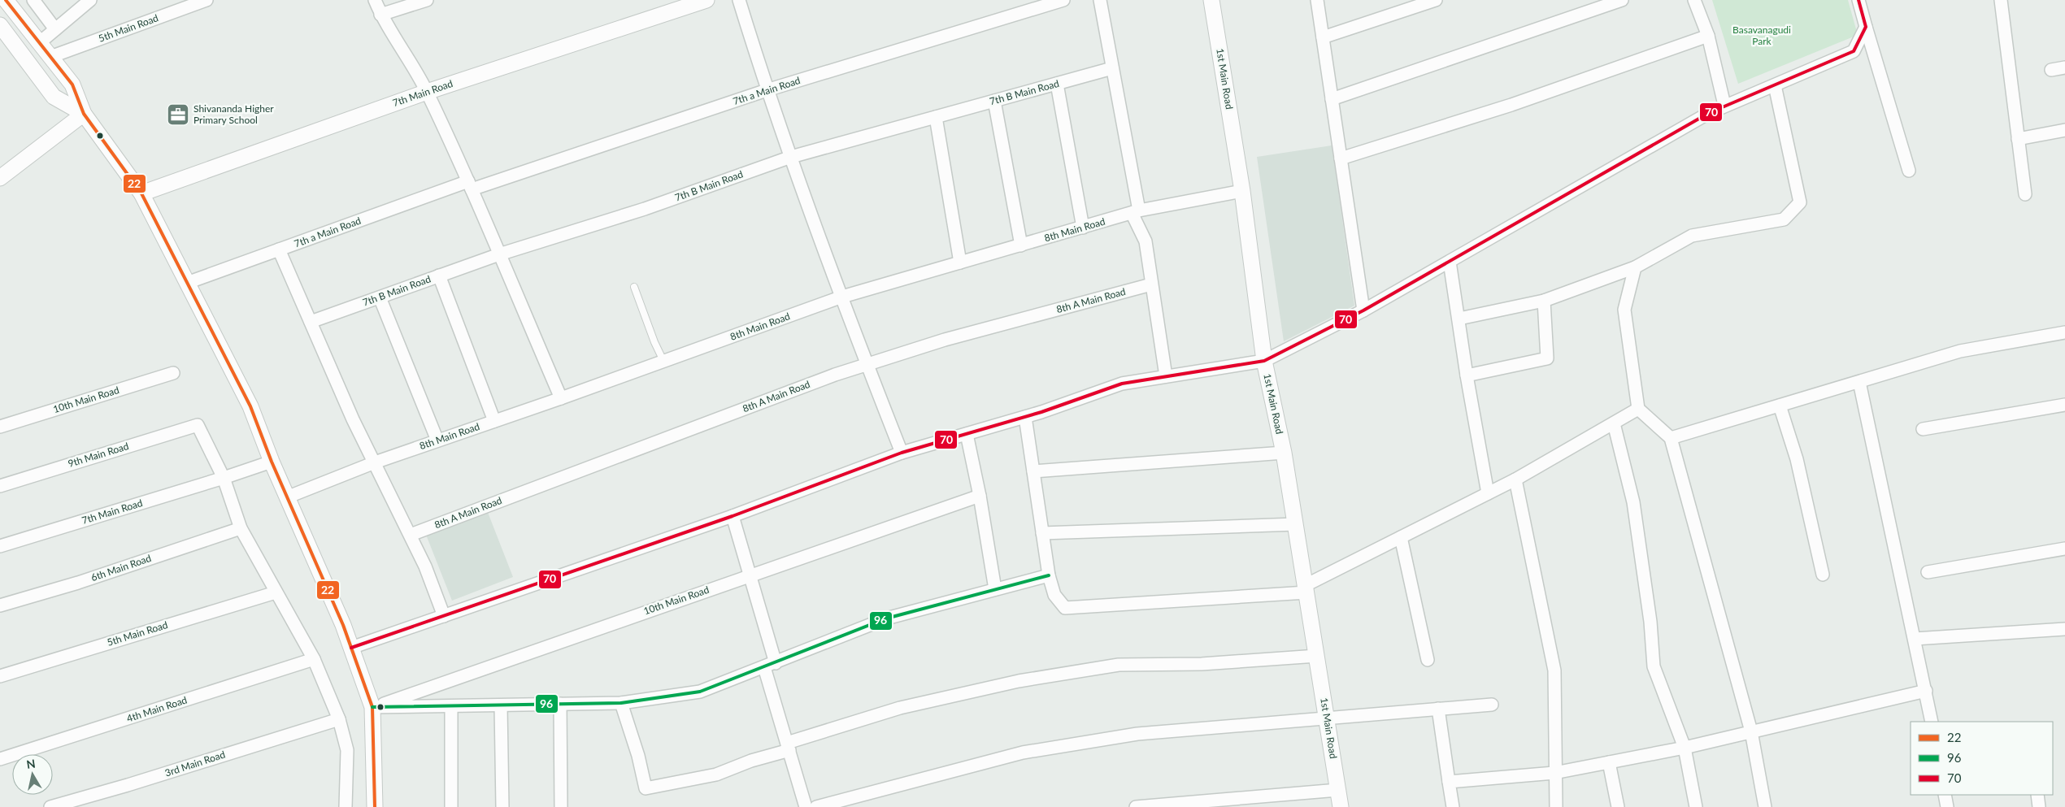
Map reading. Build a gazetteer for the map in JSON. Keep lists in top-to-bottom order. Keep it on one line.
{"streets":{"street":["5th Main Road","1st Main Road","7th a Main Road","7th B Main Road","7th Main Road","8th Main Road","8th A Main Road","10th Main Road","9th Main Road","6th Main Road","4th Main Road","3rd Main Road"]},"crossings":[["1st Main Road","8th Main Road"],["7th Main Road","9th Main Road"]],"parks":["Basavanagudi Park"],"places":{"office":["Shivananda Higher Primary School"]},"lines":["transit line 22","transit line 70","transit line 96"],"legend":["22","96","70"],"north":"top"}
